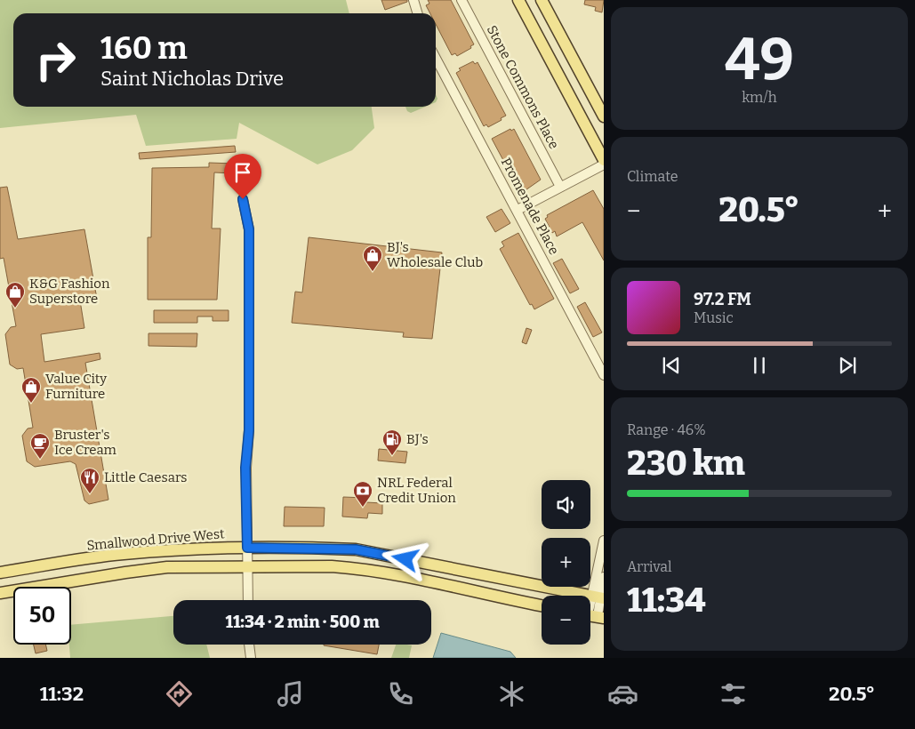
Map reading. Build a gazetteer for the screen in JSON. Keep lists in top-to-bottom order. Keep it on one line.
{"streets":{"main road":["Smallwood Drive West"],"street":["Stone Commons Place","Promenade Place"]},"places":{"shop":["BJ's Wholesale Club","K&G Fashion Superstore","Value City Furniture"],"fuel station":["BJ's"],"cafe":["Bruster's Ice Cream"],"restaurant":["Little Caesars"],"bank":["NRL Federal Credit Union"]},"page":{"tile":[["49","km/h"],"Climate",["Range · 46%","230 km"],["Arrival","11:34"]],"turn":["160 m","Saint Nicholas Drive"],"heat":["−","20.5°","+"],"song":["97.2 FM","Music"],"map_buttons":["+","−"],"limit":"50","trip":"11:34 · 2 min · 500 m","tabs":["11:32","20.5°"]}}
